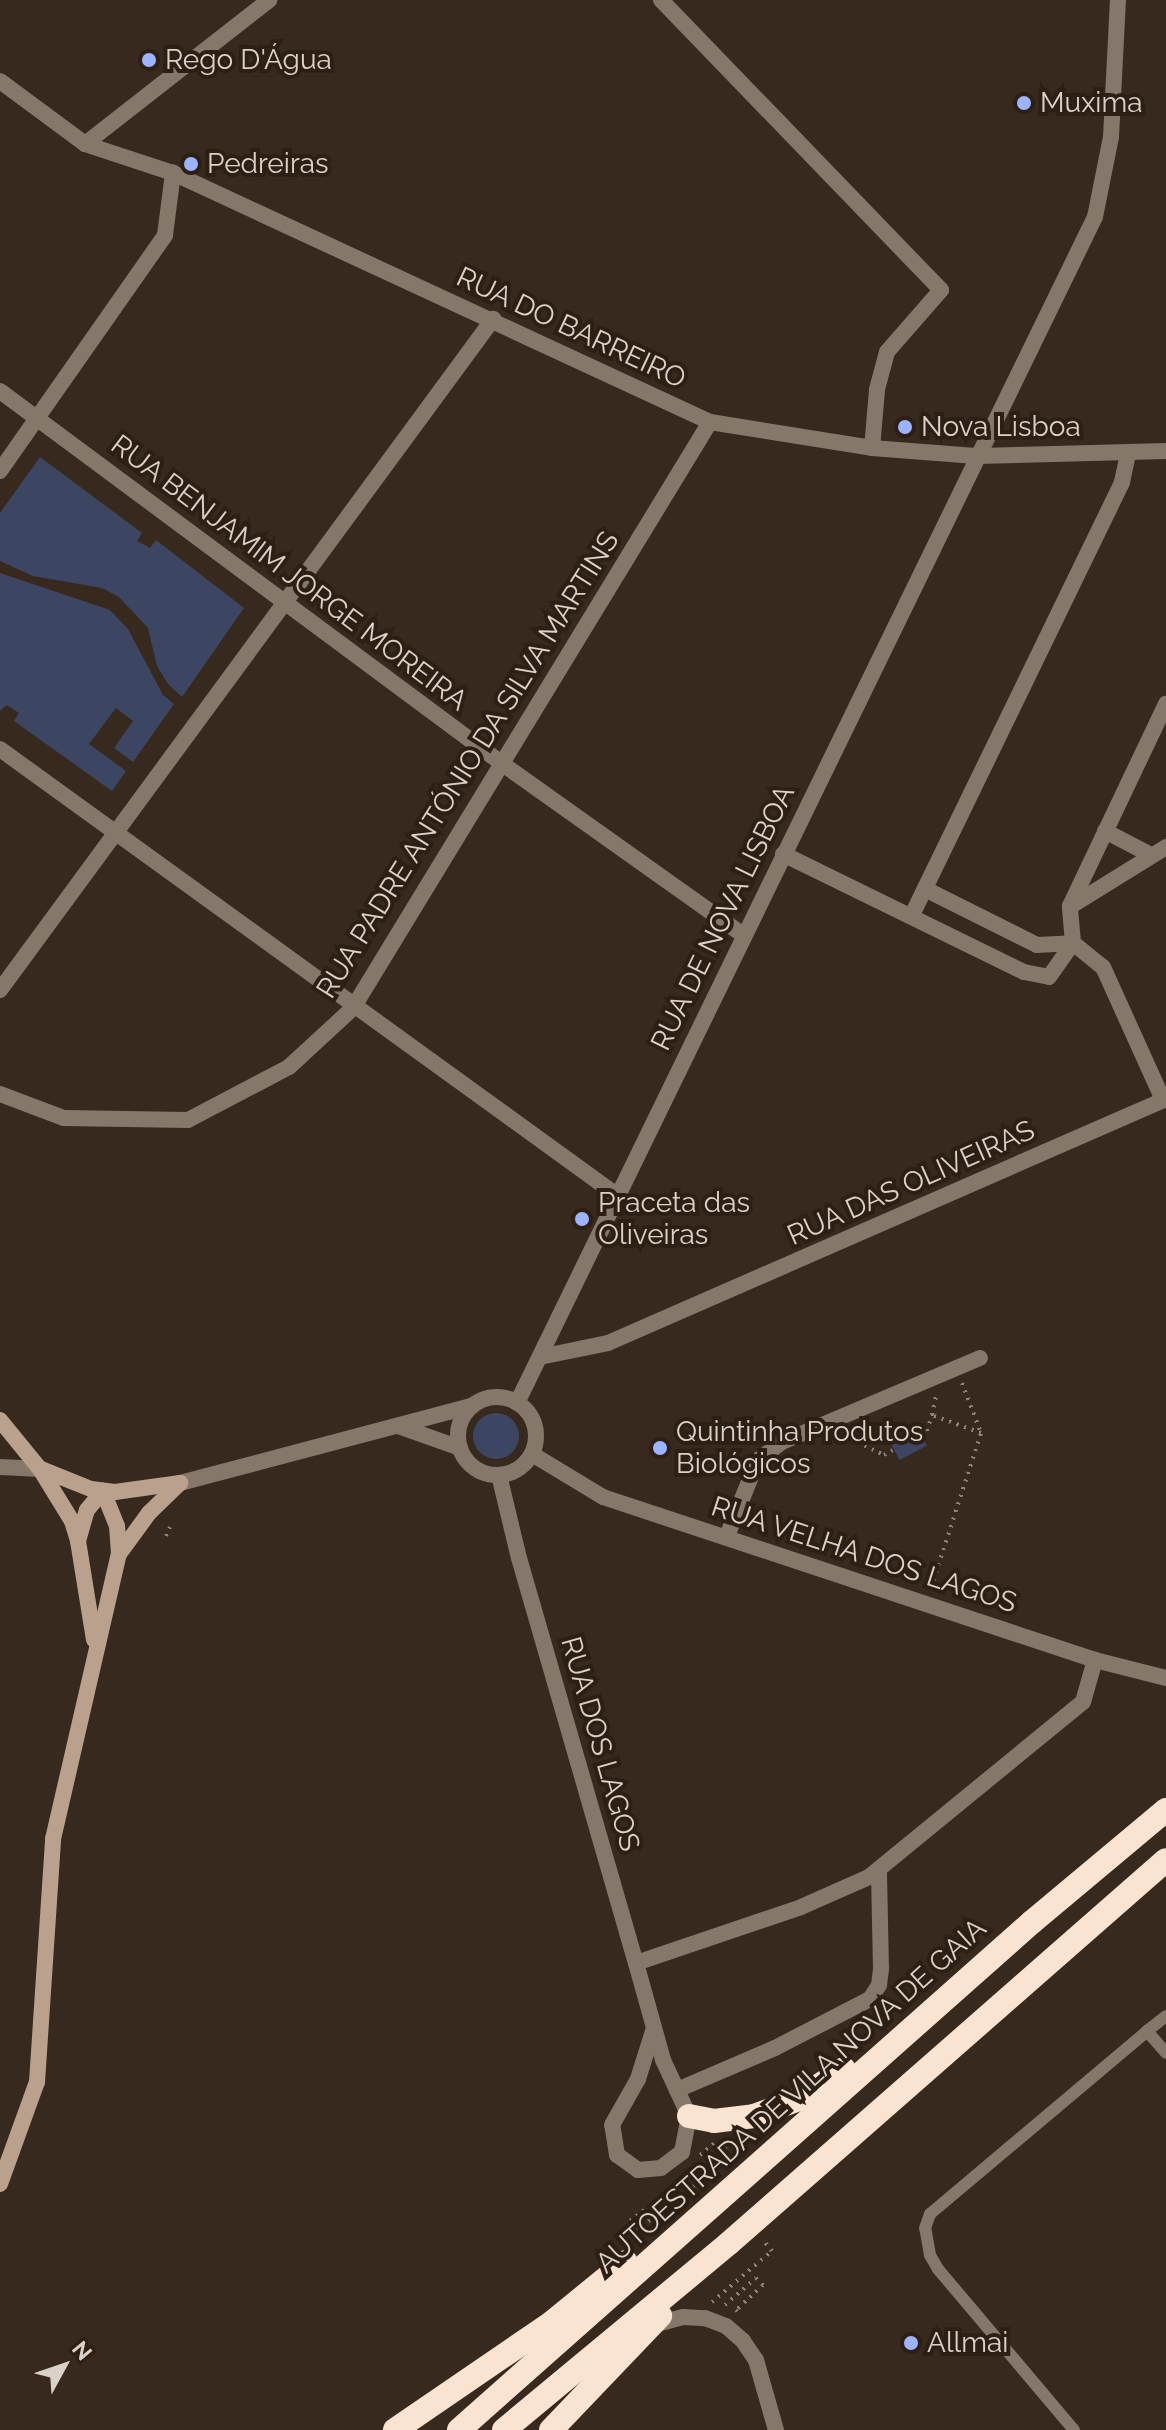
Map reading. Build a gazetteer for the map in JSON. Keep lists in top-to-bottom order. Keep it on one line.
{"streets":{"highway":["AUTOESTRADA DE VILA NOVA DE GAIA"],"street":["RUA DO BARREIRO","RUA BENJAMIM JORGE MOREIRA","RUA PADRE ANTÓNIO DA SILVA MARTINS","RUA DE NOVA LISBOA","RUA DAS OLIVEIRAS","RUA VELHA DOS LAGOS","RUA DOS LAGOS"]},"crossings":[["RUA DO BARREIRO","RUA PADRE ANTÓNIO DA SILVA MARTINS"],["RUA DO BARREIRO","RUA DE NOVA LISBOA"],["RUA BENJAMIM JORGE MOREIRA","RUA PADRE ANTÓNIO DA SILVA MARTINS"],["RUA BENJAMIM JORGE MOREIRA","RUA DE NOVA LISBOA"],["RUA DE NOVA LISBOA","RUA DAS OLIVEIRAS"],["RUA DE NOVA LISBOA","RUA VELHA DOS LAGOS"],["RUA DE NOVA LISBOA","RUA DOS LAGOS"],["RUA VELHA DOS LAGOS","RUA DOS LAGOS"]],"places":["Rego D'Água","Muxima","Pedreiras","Nova Lisboa","Praceta das Oliveiras","Quintinha Produtos Biológicos","Allmai"],"north":"top right"}
